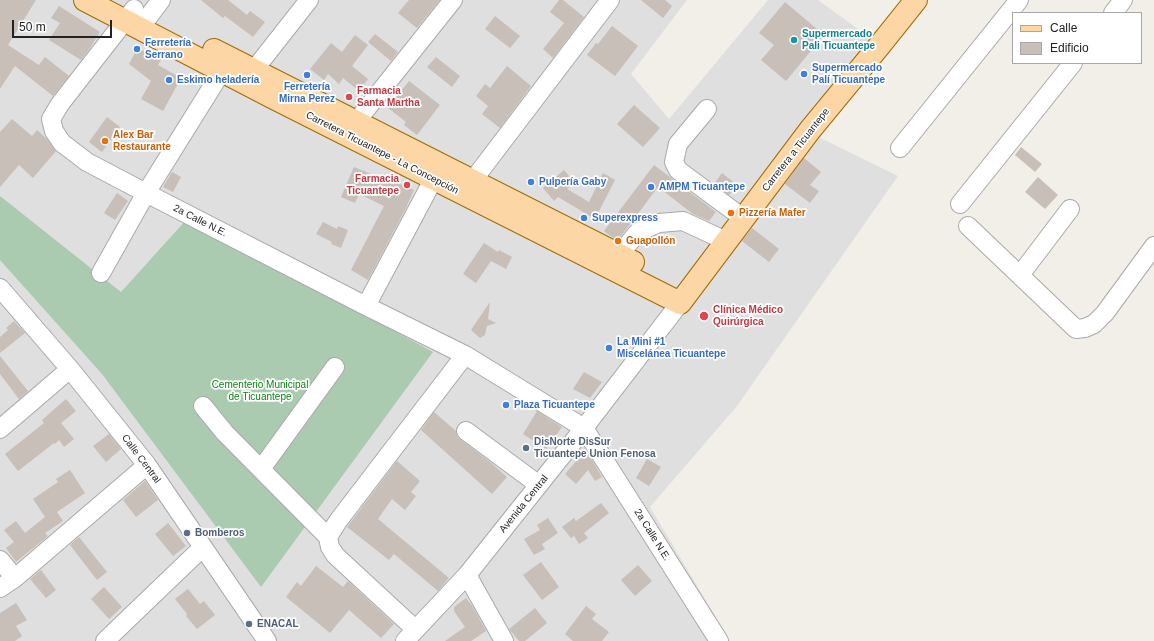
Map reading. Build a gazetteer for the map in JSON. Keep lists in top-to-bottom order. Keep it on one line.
{"streets":{"main road":["Carretera a Ticuantepe","Carretera Ticuantepe - La Concepción"],"street":["2a Calle N.E.","Calle Central","Avenida Central"]},"crossings":[["Carretera a Ticuantepe","Carretera Ticuantepe - La Concepción"],["Carretera a Ticuantepe","Avenida Central"],["Carretera Ticuantepe - La Concepción","2a Calle N.E."],["Carretera Ticuantepe - La Concepción","Avenida Central"],["2a Calle N.E.","Avenida Central"]],"parks":["Cementerio Municipal de Ticuantepe"],"places":["Supermercado Pali Ticuantepe","Ferretería Serrano","Supermercado Palí Ticuantepe","Ferretería Mirna Perez","Eskimo heladería","Farmacia Santa Martha","Alex Bar Restaurante","Pulpería Gaby","Farmacia Ticuantepe","AMPM Ticuantepe","Pizzería Mafer","Superexpress","Guapollón","Clínica Médico Quirúrgica","La Mini #1 Miscelánea Ticuantepe","Plaza Ticuantepe","DisNorte DisSur Ticuantepe Union Fenosa","Bomberos","ENACAL"],"legend":["Calle","Edificio"],"scale_bar":"50 m"}
